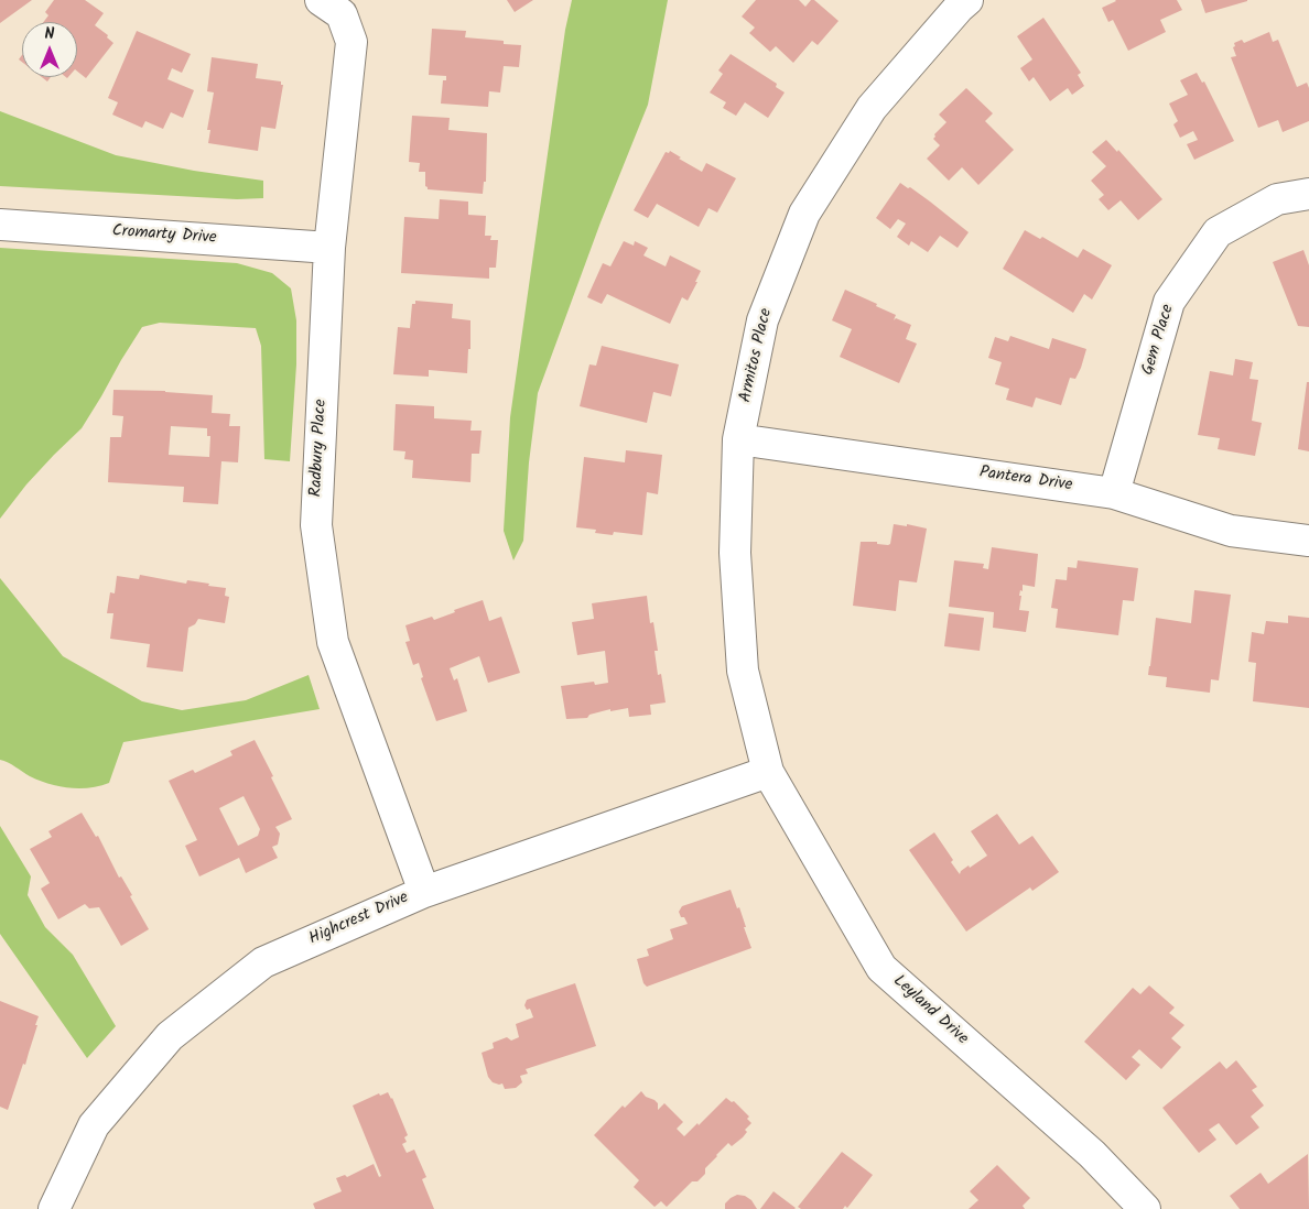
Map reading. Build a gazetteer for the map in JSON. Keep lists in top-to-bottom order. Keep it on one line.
{"streets":{"street":["Cromarty Drive","Gem Place","Armitos Place","Radbury Place","Pantera Drive","Highcrest Drive","Leyland Drive"]},"crossings":[["Cromarty Drive","Radbury Place"],["Gem Place","Pantera Drive"],["Armitos Place","Pantera Drive"],["Armitos Place","Highcrest Drive"],["Armitos Place","Leyland Drive"],["Radbury Place","Highcrest Drive"],["Highcrest Drive","Leyland Drive"]],"north":"top"}
